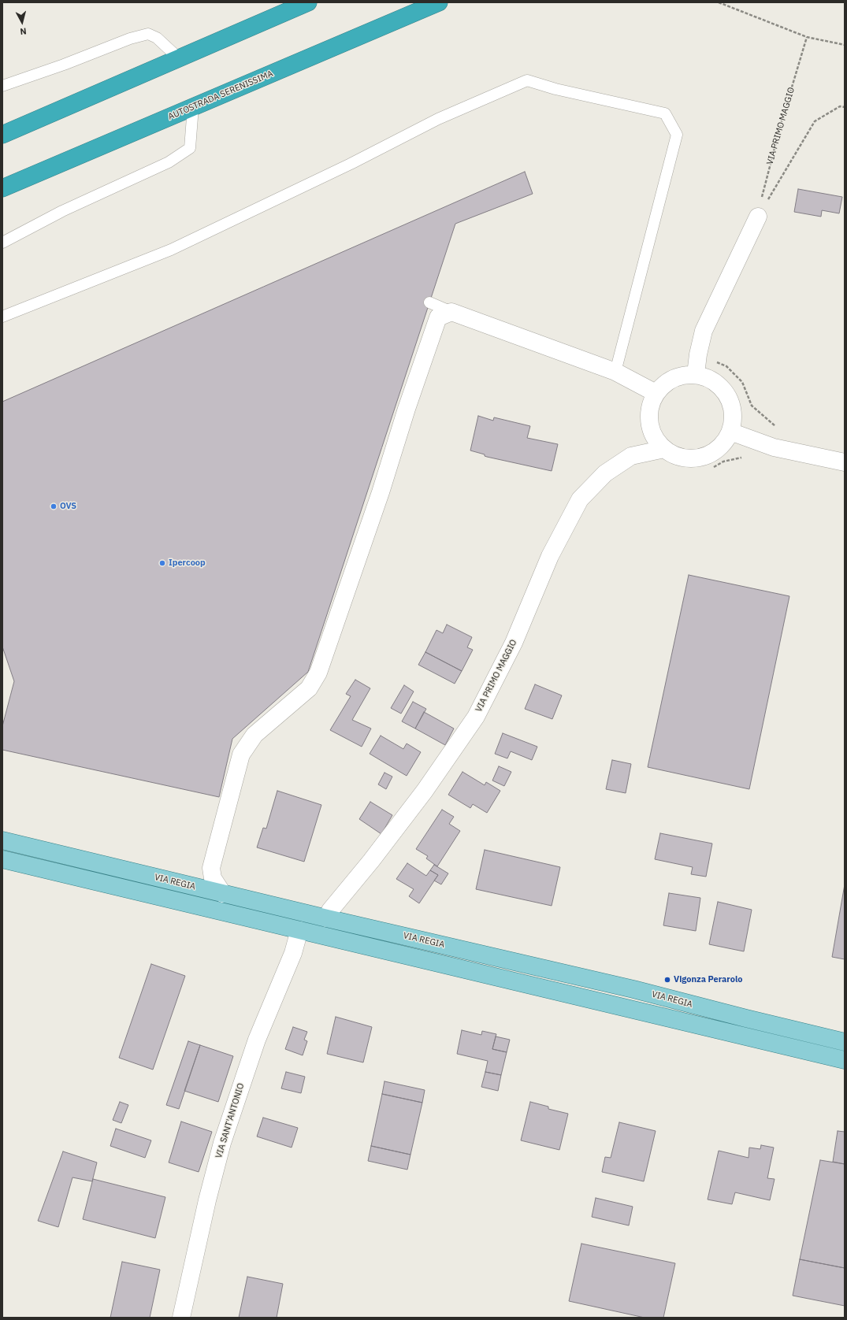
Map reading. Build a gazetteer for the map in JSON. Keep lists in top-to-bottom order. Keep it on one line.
{"streets":{"highway":["AUTOSTRADA SERENISSIMA"],"main road":["VIA REGIA"],"street":["VIA PRIMO MAGGIO","VIA SANT'ANTONIO"]},"crossings":[["VIA PRIMO MAGGIO","VIA REGIA"],["VIA REGIA","VIA SANT'ANTONIO"]],"places":["OVS","Ipercoop","Vigonza Perarolo"],"north":"bottom"}
